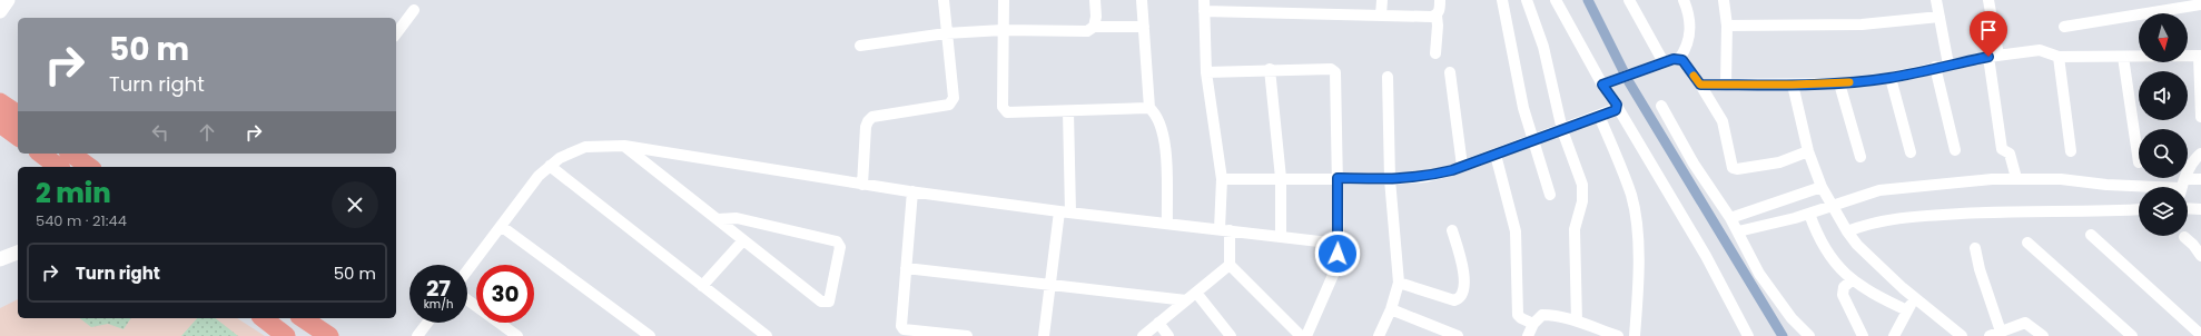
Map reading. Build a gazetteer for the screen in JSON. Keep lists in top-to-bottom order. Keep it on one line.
{"north":"bottom","page":{"turn":["50 m","Turn right"],"heading":["2 min","540 m · 21:44"],"list":[{"name":"Turn right","value":"50 m"}],"speed":"27 km/h","limit":"30"}}
